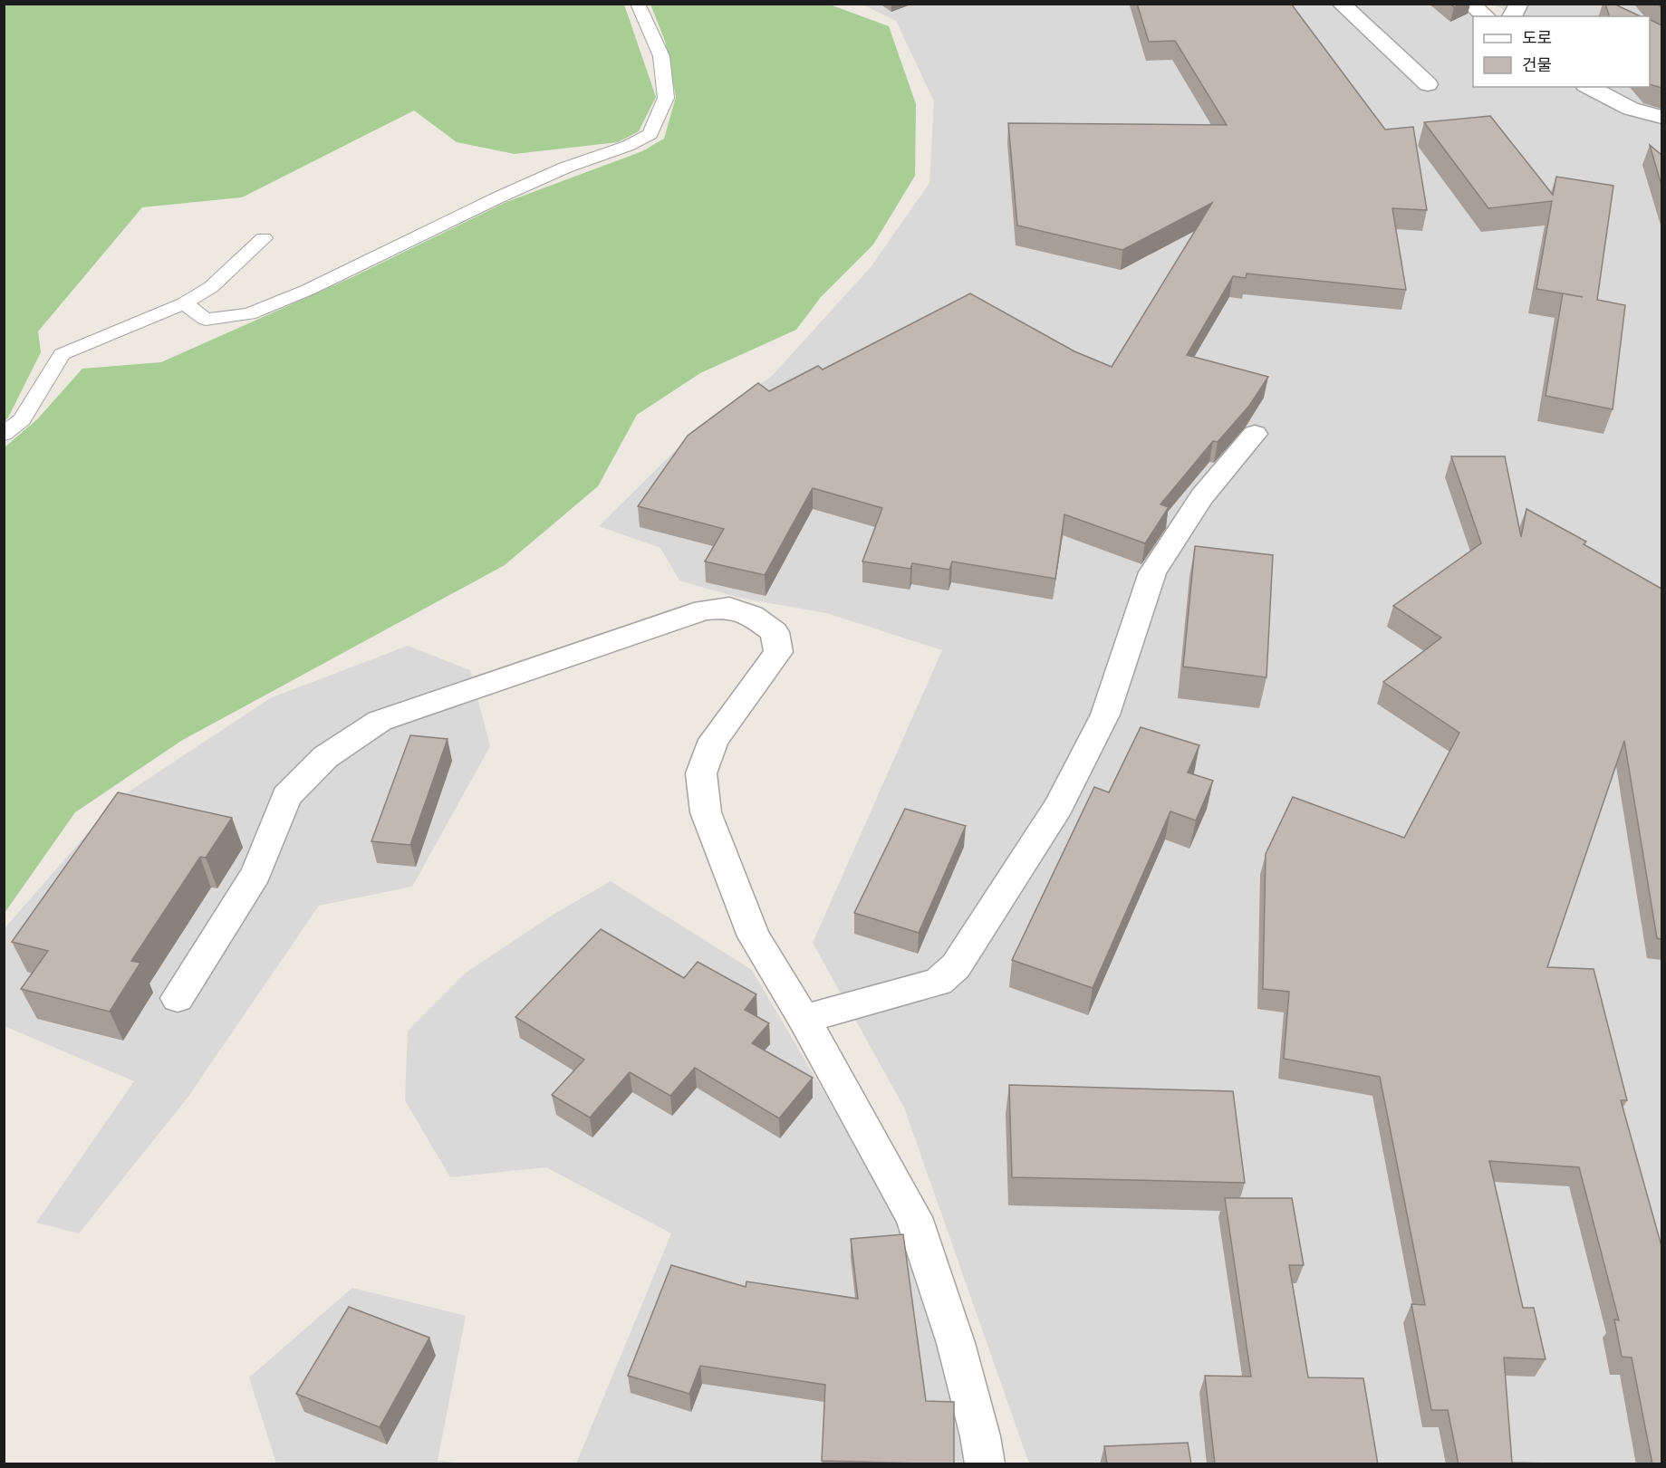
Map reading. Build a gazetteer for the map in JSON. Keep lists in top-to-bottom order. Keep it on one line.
{"legend":["도로","건물"]}
